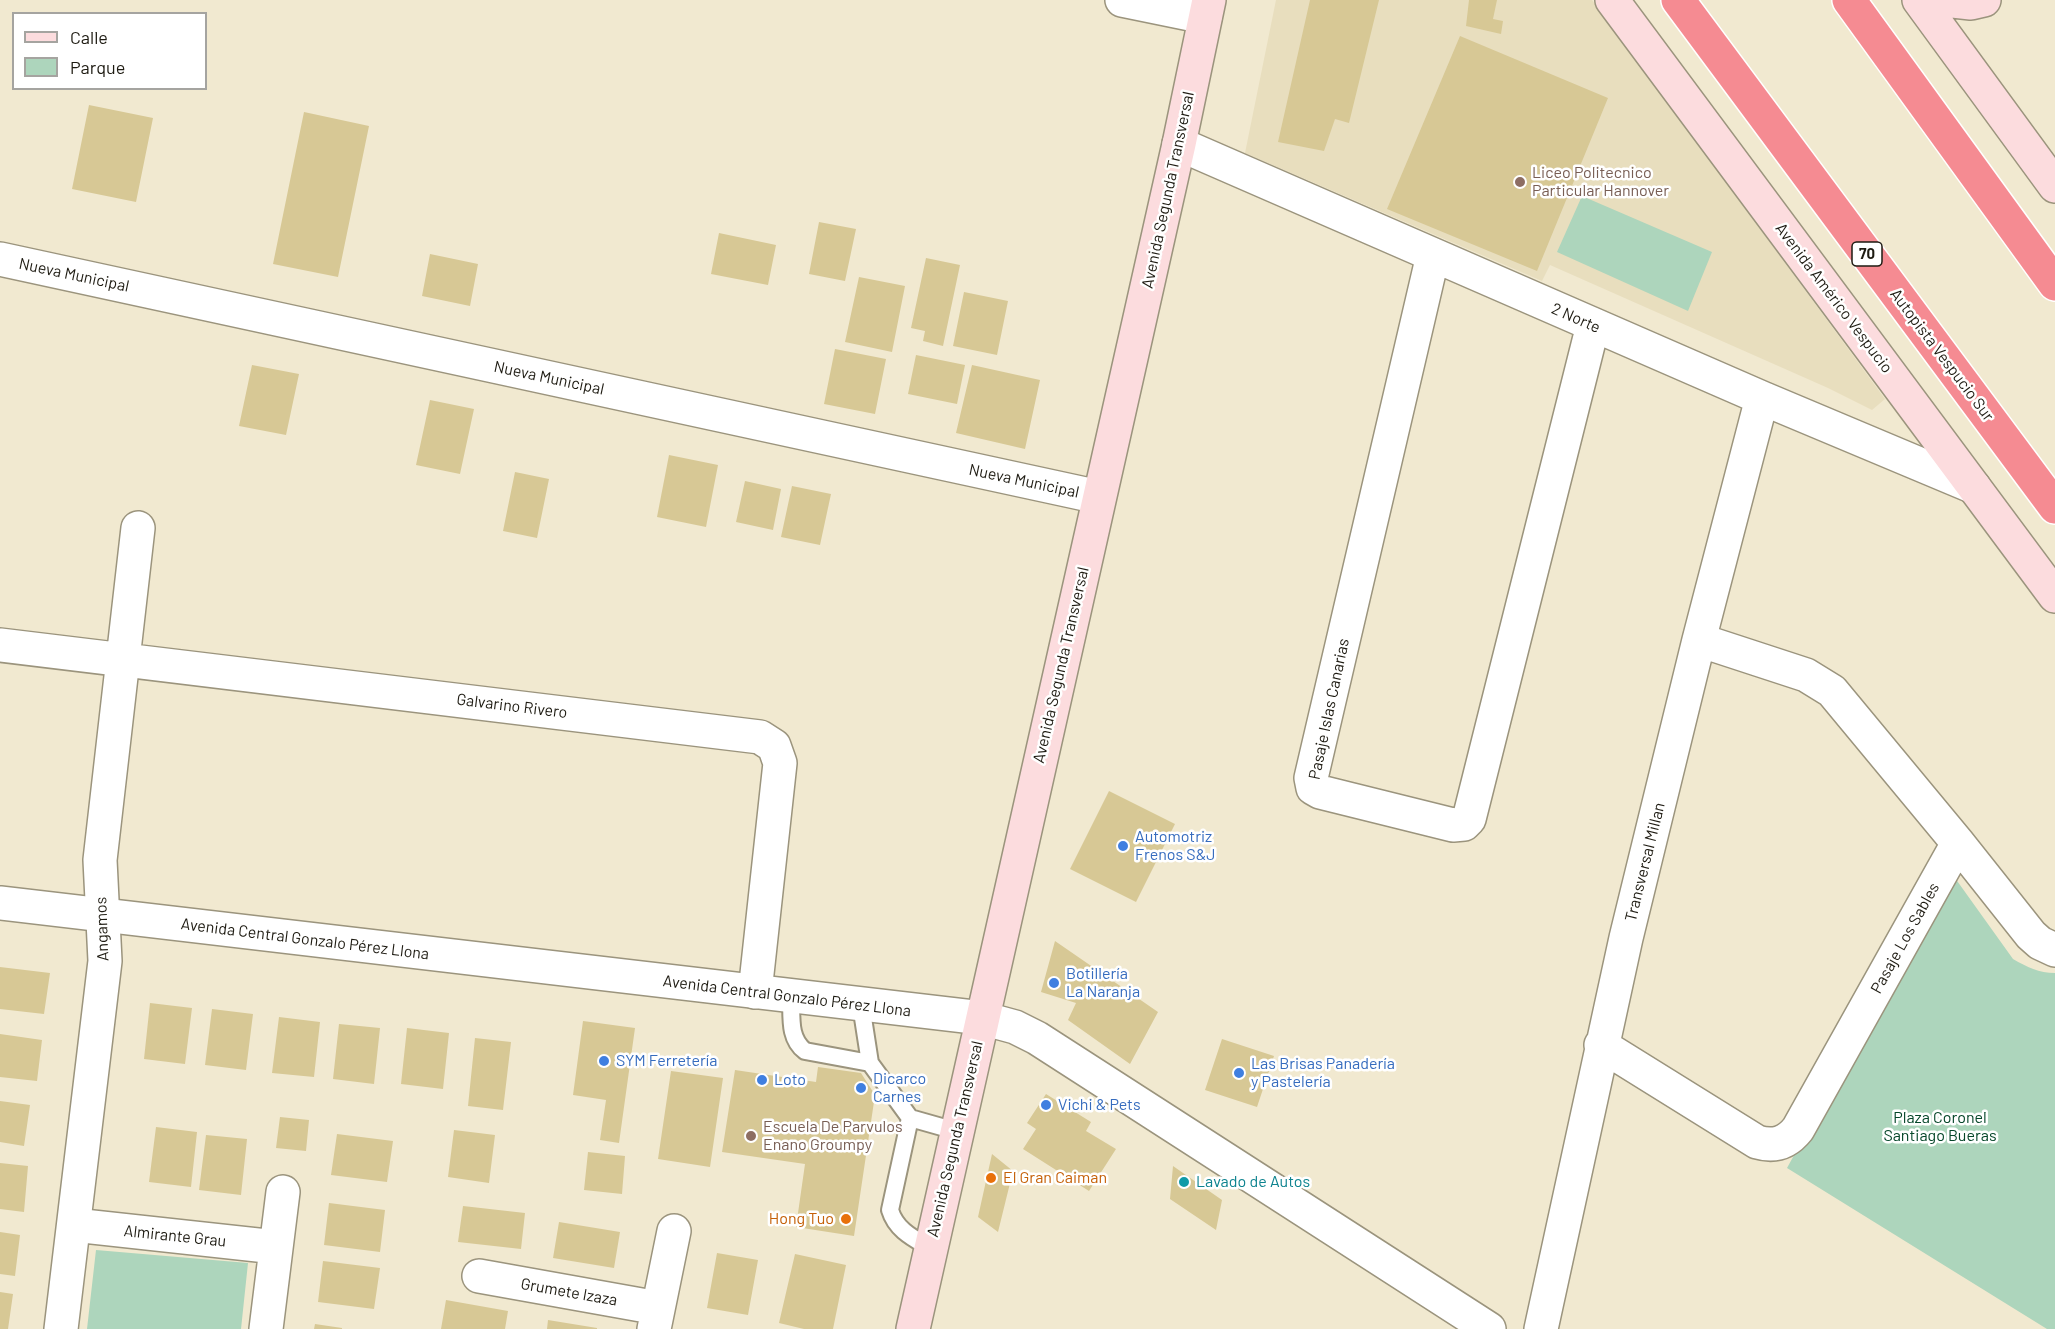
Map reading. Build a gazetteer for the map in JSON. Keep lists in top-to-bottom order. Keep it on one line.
{"streets":{"highway":["70","Autopista Vespucio Sur"],"main road":["Avenida Segunda Transversal","Avenida Américo Vespucio"],"street":["Nueva Municipal","2 Norte","Galvarino Rivero","Pasaje Islas Canarias","Transversal Millan","Angamos","Pasaje Los Sables","Avenida Central Gonzalo Pérez Llona","Almirante Grau","Grumete Izaza"]},"crossings":[["Avenida Segunda Transversal","Nueva Municipal"],["Avenida Segunda Transversal","2 Norte"],["Avenida Segunda Transversal","Avenida Central Gonzalo Pérez Llona"],["Avenida Américo Vespucio","2 Norte"],["2 Norte","Pasaje Islas Canarias"],["2 Norte","Transversal Millan"],["Galvarino Rivero","Angamos"],["Galvarino Rivero","Avenida Central Gonzalo Pérez Llona"],["Transversal Millan","Pasaje Los Sables"],["Angamos","Avenida Central Gonzalo Pérez Llona"],["Angamos","Almirante Grau"]],"parks":["Plaza Coronel Santiago Bueras"],"places":["Liceo Politecnico Particular Hannover","Automotriz Frenos S&J","Botillería La Naranja","SYM Ferretería","Las Brisas Panadería y Pastelería","Loto","Dicarco Carnes","Vichi & Pets","Escuela De Parvulos Enano Groumpy","El Gran Caiman","Lavado de Autos","Hong Tuo"],"legend":["Calle","Parque"]}
